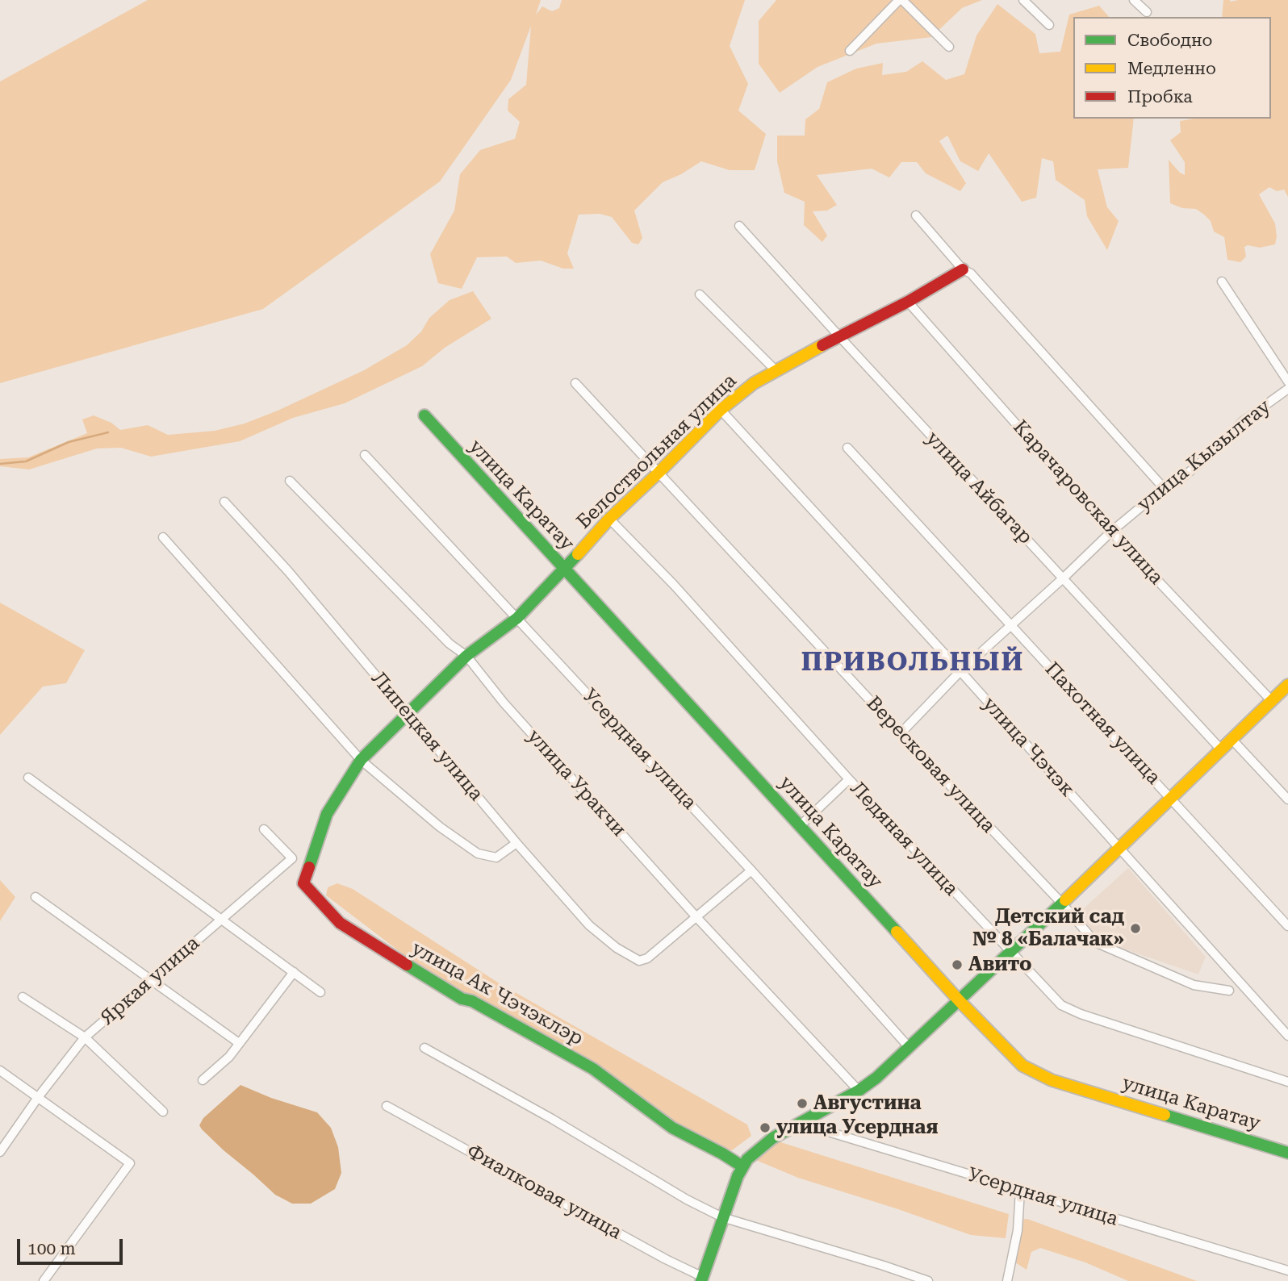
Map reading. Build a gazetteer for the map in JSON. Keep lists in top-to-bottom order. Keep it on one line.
{"streets":{"street":["Белоствольная улица","улица Кызылтау","улица Айбагар","улица Каратау","Карачаровская улица","Пахотная улица","Липецкая улица","улица Чэчэк","Усердная улица","Вересковая улица","улица Уракчи","Ледяная улица","Яркая улица","улица Ак Чэчэклэр","Фиалковая улица"]},"crossings":[["Белоствольная улица","улица Айбагар"],["Белоствольная улица","улица Каратау"],["Белоствольная улица","Карачаровская улица"],["Белоствольная улица","Липецкая улица"],["Белоствольная улица","улица Чэчэк"],["Белоствольная улица","Усердная улица"],["Белоствольная улица","Вересковая улица"],["Белоствольная улица","улица Уракчи"],["Белоствольная улица","Ледяная улица"],["Белоствольная улица","улица Ак Чэчэклэр"],["улица Кызылтау","улица Айбагар"],["улица Кызылтау","Карачаровская улица"],["улица Кызылтау","Пахотная улица"],["улица Кызылтау","улица Чэчэк"],["улица Кызылтау","Вересковая улица"],["Липецкая улица","улица Уракчи"]],"districts":["ПРИВОЛЬНЫЙ"],"places":["Детский сад № 8 «Балачак»","Авито","Августина","улица Усердная"],"legend":["Свободно","Медленно","Пробка"],"scale_bar":"100 m"}
